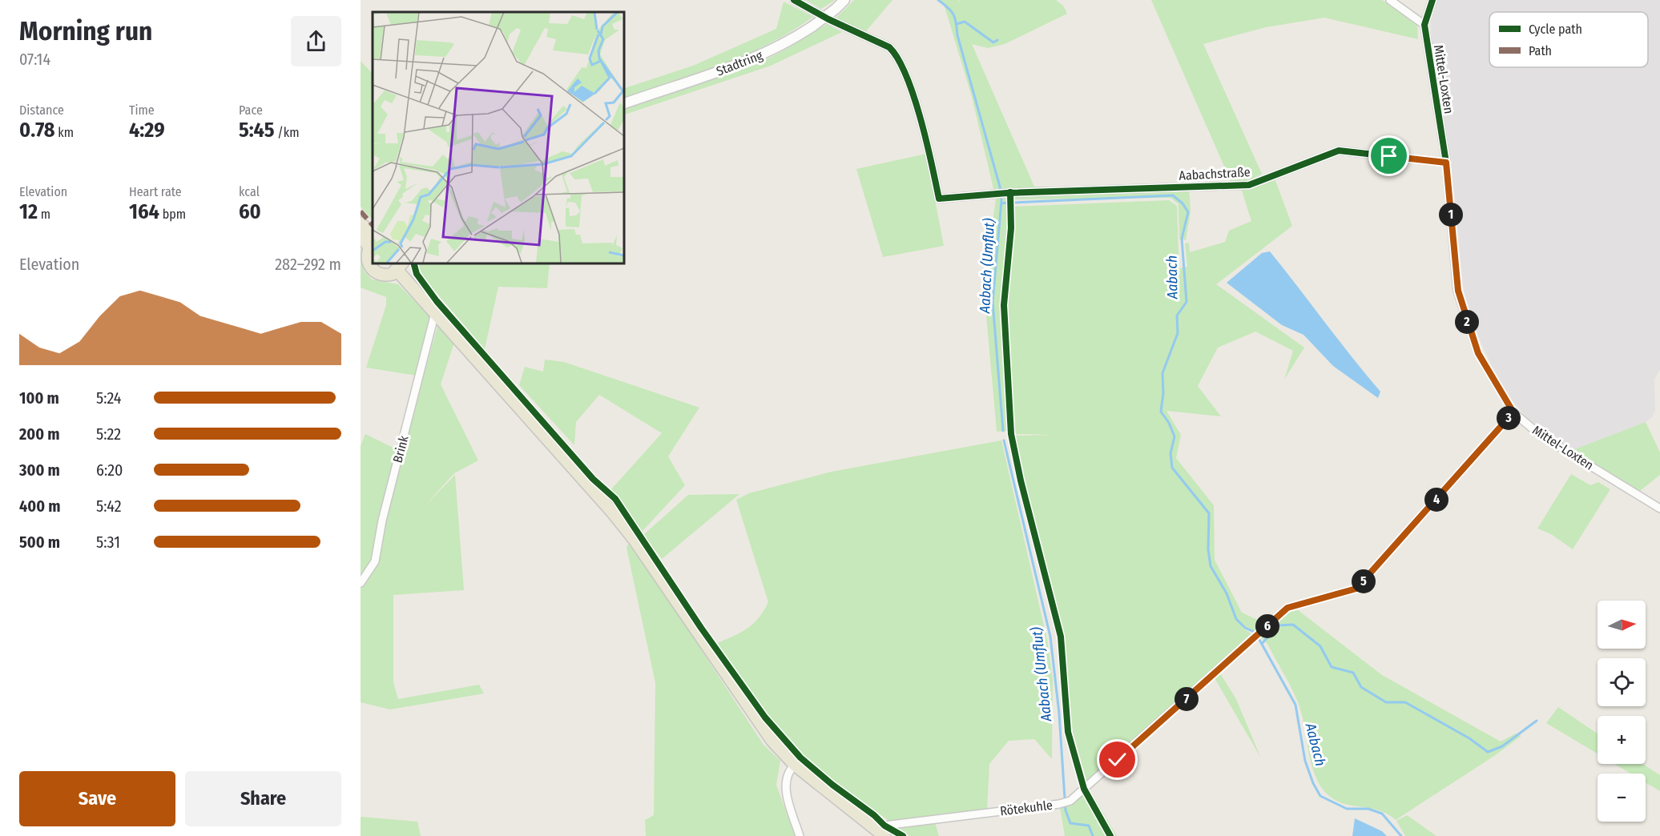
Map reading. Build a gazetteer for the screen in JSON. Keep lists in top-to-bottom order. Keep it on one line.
{"streets":{"street":["Stadtring","Mittel-Loxten","Aabachstraße","Brink","Rötekuhle"]},"crossings":[["Mittel-Loxten","Aabachstraße"],["Mittel-Loxten","Rötekuhle"]],"water":["Aabach (Umflut)","Aabach"],"legend":["Cycle path","Path"],"north":"right","page":{"heading":["Morning run","07:14"],"stats":[["Distance","0.78 km"],["Time","4:29"],["Pace","5:45 /km"],["Elevation","12 m"],["Heart rate","164 bpm"],["kcal","60"]],"pins":["1","2","3","4","5","6","7"],"chart":["Elevation","282–292 m"],"list":[{"name":"100 m","note":"5:24"},{"name":"200 m","note":"5:22"},{"name":"300 m","note":"6:20"},{"name":"400 m","note":"5:42"},{"name":"500 m","note":"5:31"}],"map_buttons":["+","−"],"buttons":["Save","Share"]}}
